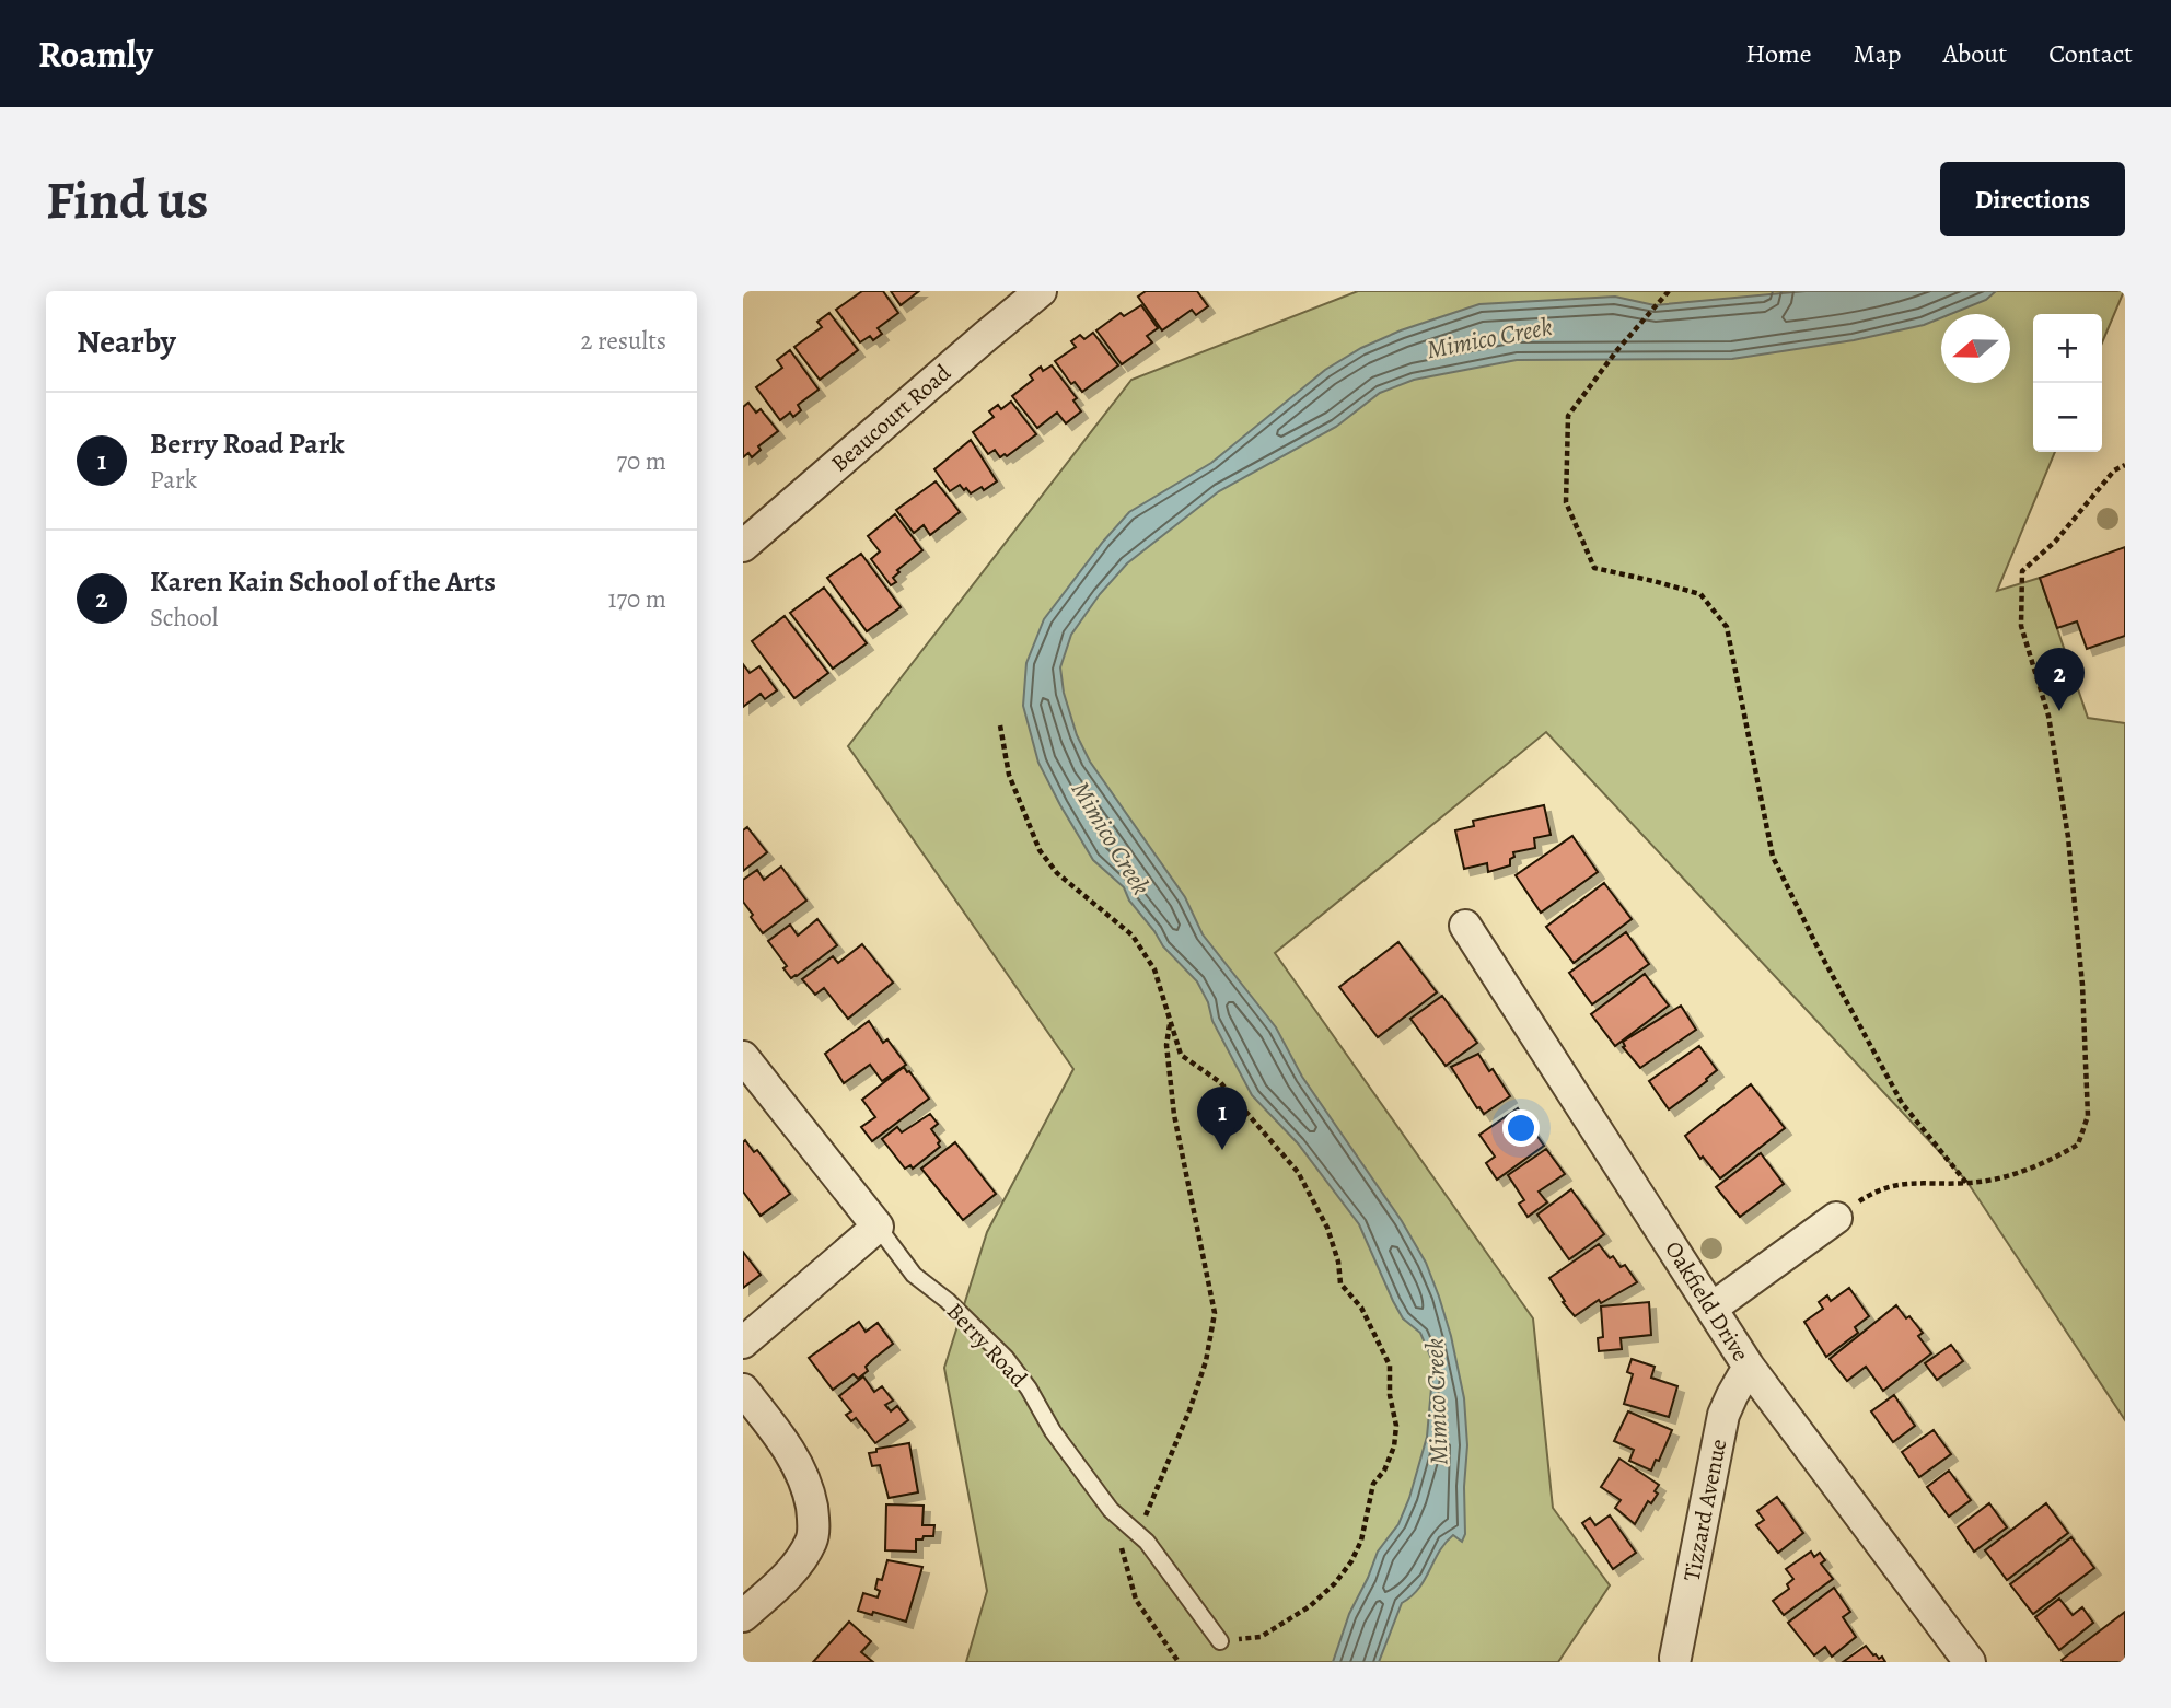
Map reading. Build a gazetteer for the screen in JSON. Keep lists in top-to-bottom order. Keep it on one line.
{"streets":{"street":["Beaucourt Road","Oakfield Drive","Berry Road","Tizzard Avenue"]},"crossings":[["Oakfield Drive","Tizzard Avenue"]],"water":["Mimico Creek"],"north":"left","page":{"header":"Roamly","nav":["Home","Map","About","Contact"],"buttons":"Directions","title":"Find us","heading":["Nearby","2 results"],"map_buttons":["+","−"],"list":[{"mark":"1","name":"Berry Road Park","note":"Park","value":"70 m"},{"mark":"2","name":"Karen Kain School of the Arts","note":"School","value":"170 m"}],"pins":["2","1"]}}
